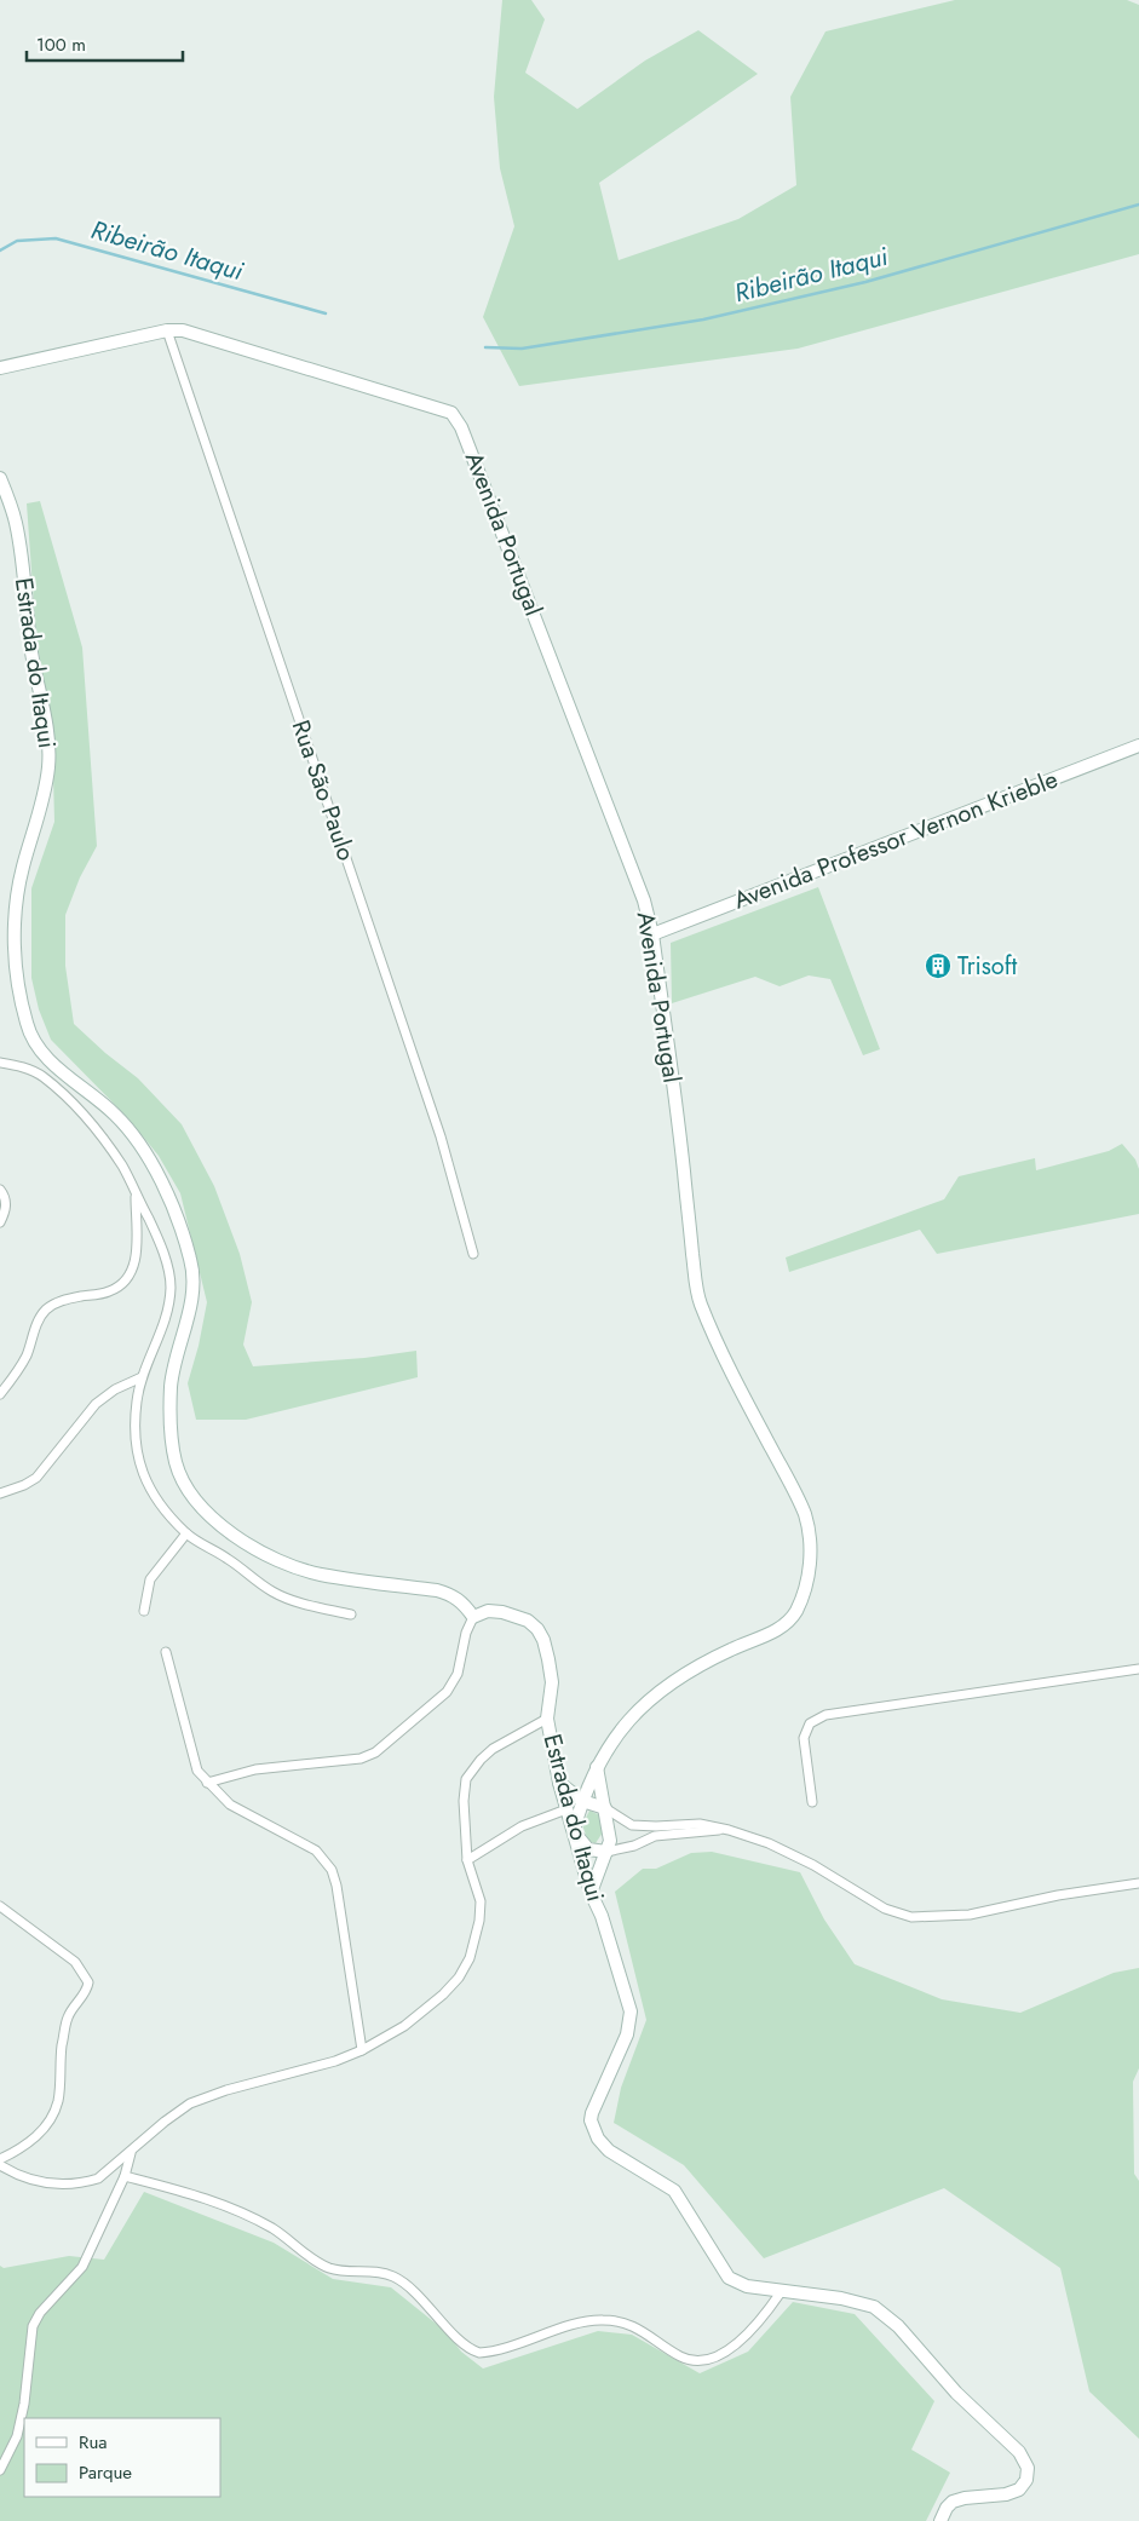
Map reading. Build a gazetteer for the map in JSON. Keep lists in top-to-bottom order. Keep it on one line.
{"streets":{"street":["Avenida Portugal","Estrada do Itaqui","Rua São Paulo","Avenida Professor Vernon Krieble"]},"crossings":[["Avenida Portugal","Estrada do Itaqui"],["Avenida Portugal","Rua São Paulo"],["Avenida Portugal","Avenida Professor Vernon Krieble"]],"water":["Ribeirão Itaqui"],"places":{"building":["Trisoft"]},"legend":["Rua","Parque"],"scale_bar":"100 m"}
